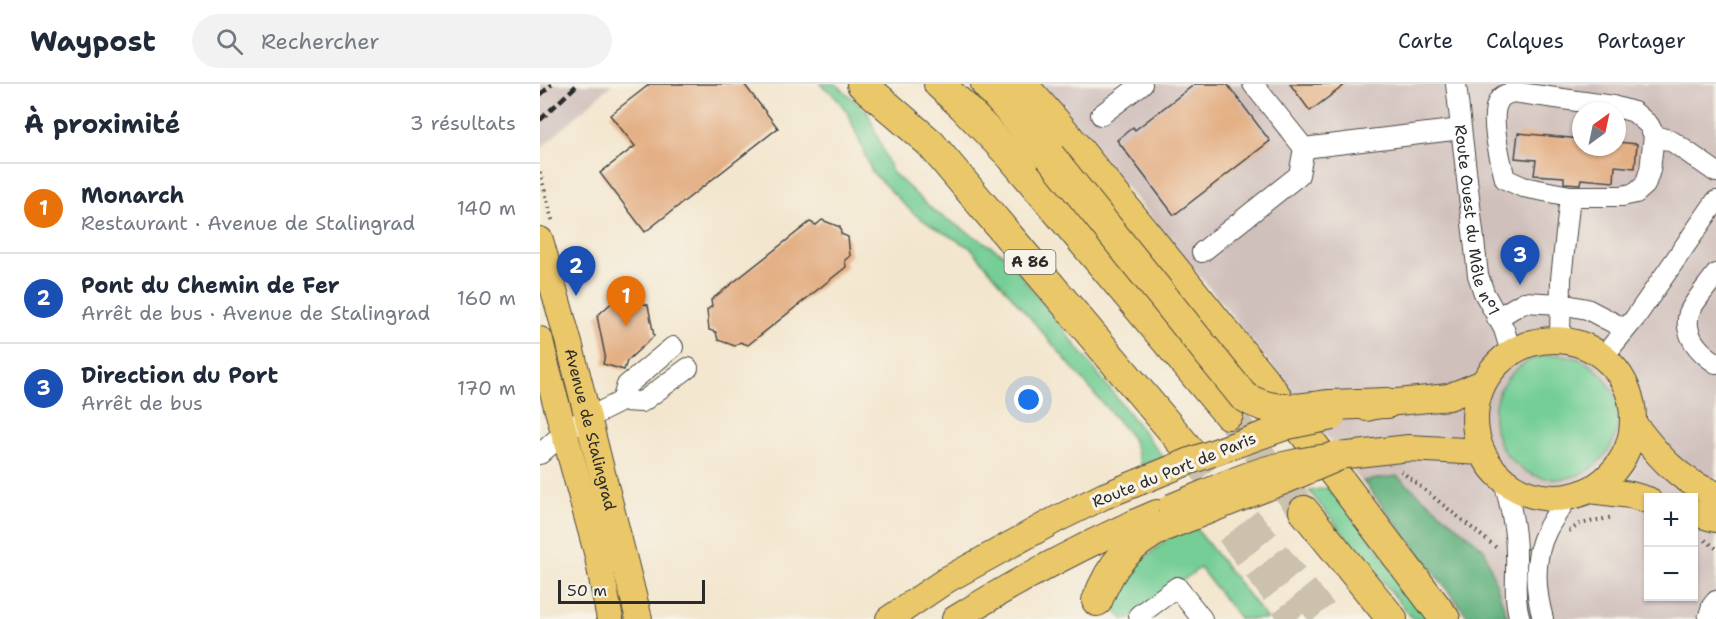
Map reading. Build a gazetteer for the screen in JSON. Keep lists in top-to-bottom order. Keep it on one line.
{"streets":{"highway":["A 86"],"main road":["Avenue de Stalingrad","Route du Port de Paris"],"street":["Route Ouest du Môle n°1"]},"scale_bar":"50 m","north":"top right","page":{"header":"Waypost","search":"Rechercher","nav":["Carte","Calques","Partager"],"heading":["À proximité","3 résultats"],"list":[{"mark":"1","name":"Monarch","note":"Restaurant · Avenue de Stalingrad","value":"140 m"},{"mark":"2","name":"Pont du Chemin de Fer","note":"Arrêt de bus · Avenue de Stalingrad","value":"160 m"},{"mark":"3","name":"Direction du Port","note":"Arrêt de bus","value":"170 m"}],"pins":["3","2","1"],"map_buttons":["+","−"],"scale":"50 m"}}
